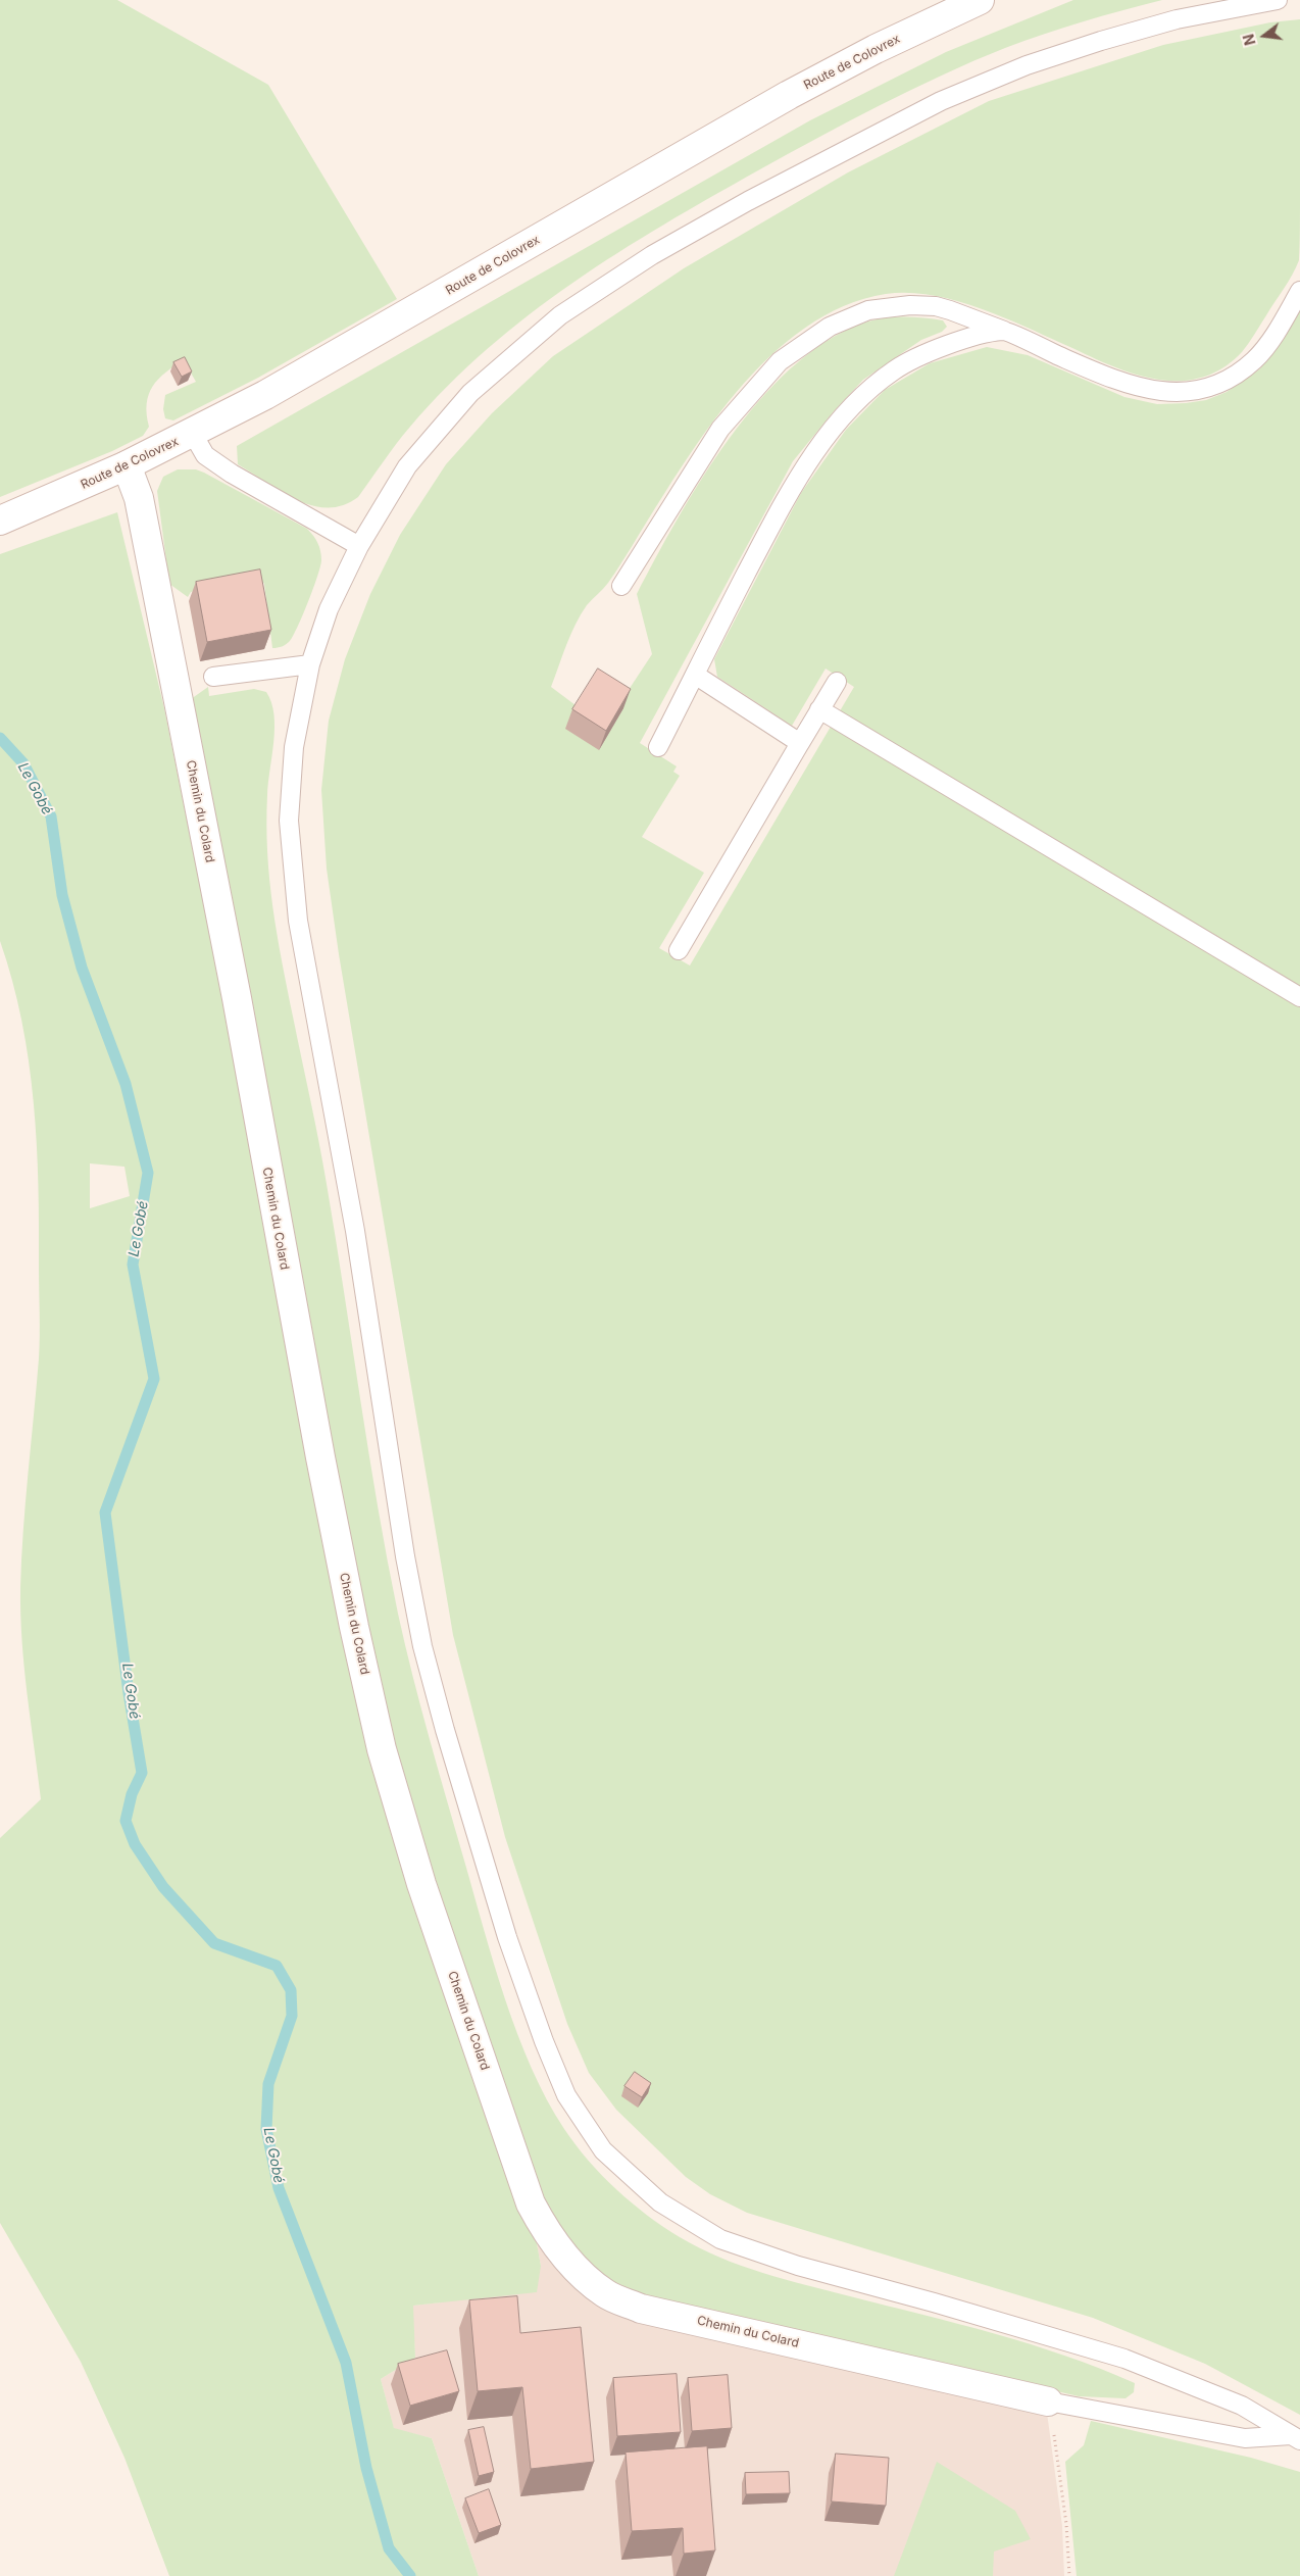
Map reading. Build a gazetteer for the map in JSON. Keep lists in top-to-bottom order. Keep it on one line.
{"streets":{"street":["Route de Colovrex","Chemin du Colard"]},"crossings":[["Route de Colovrex","Chemin du Colard"]],"water":["Le Gobé"],"north":"left"}
